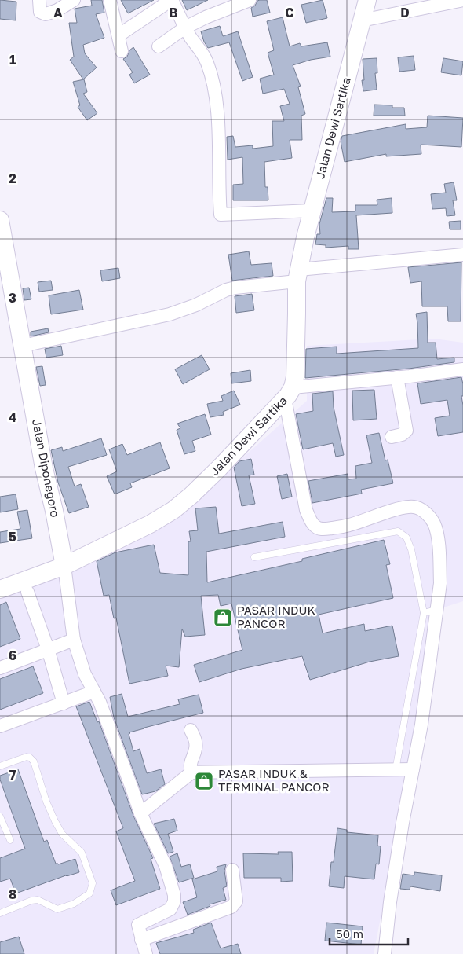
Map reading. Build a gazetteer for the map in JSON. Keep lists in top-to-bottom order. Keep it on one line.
{"streets":{"street":["Jalan Dewi Sartika","Jalan Diponegoro"]},"crossings":[["Jalan Dewi Sartika","Jalan Diponegoro"]],"places":{"shop":["PASAR INDUK PANCOR","PASAR INDUK & TERMINAL PANCOR"]},"scale_bar":"50 m","grid":{"columns":["A","B","C","D"],"rows":["1","2","3","4","5","6","7","8"]}}
